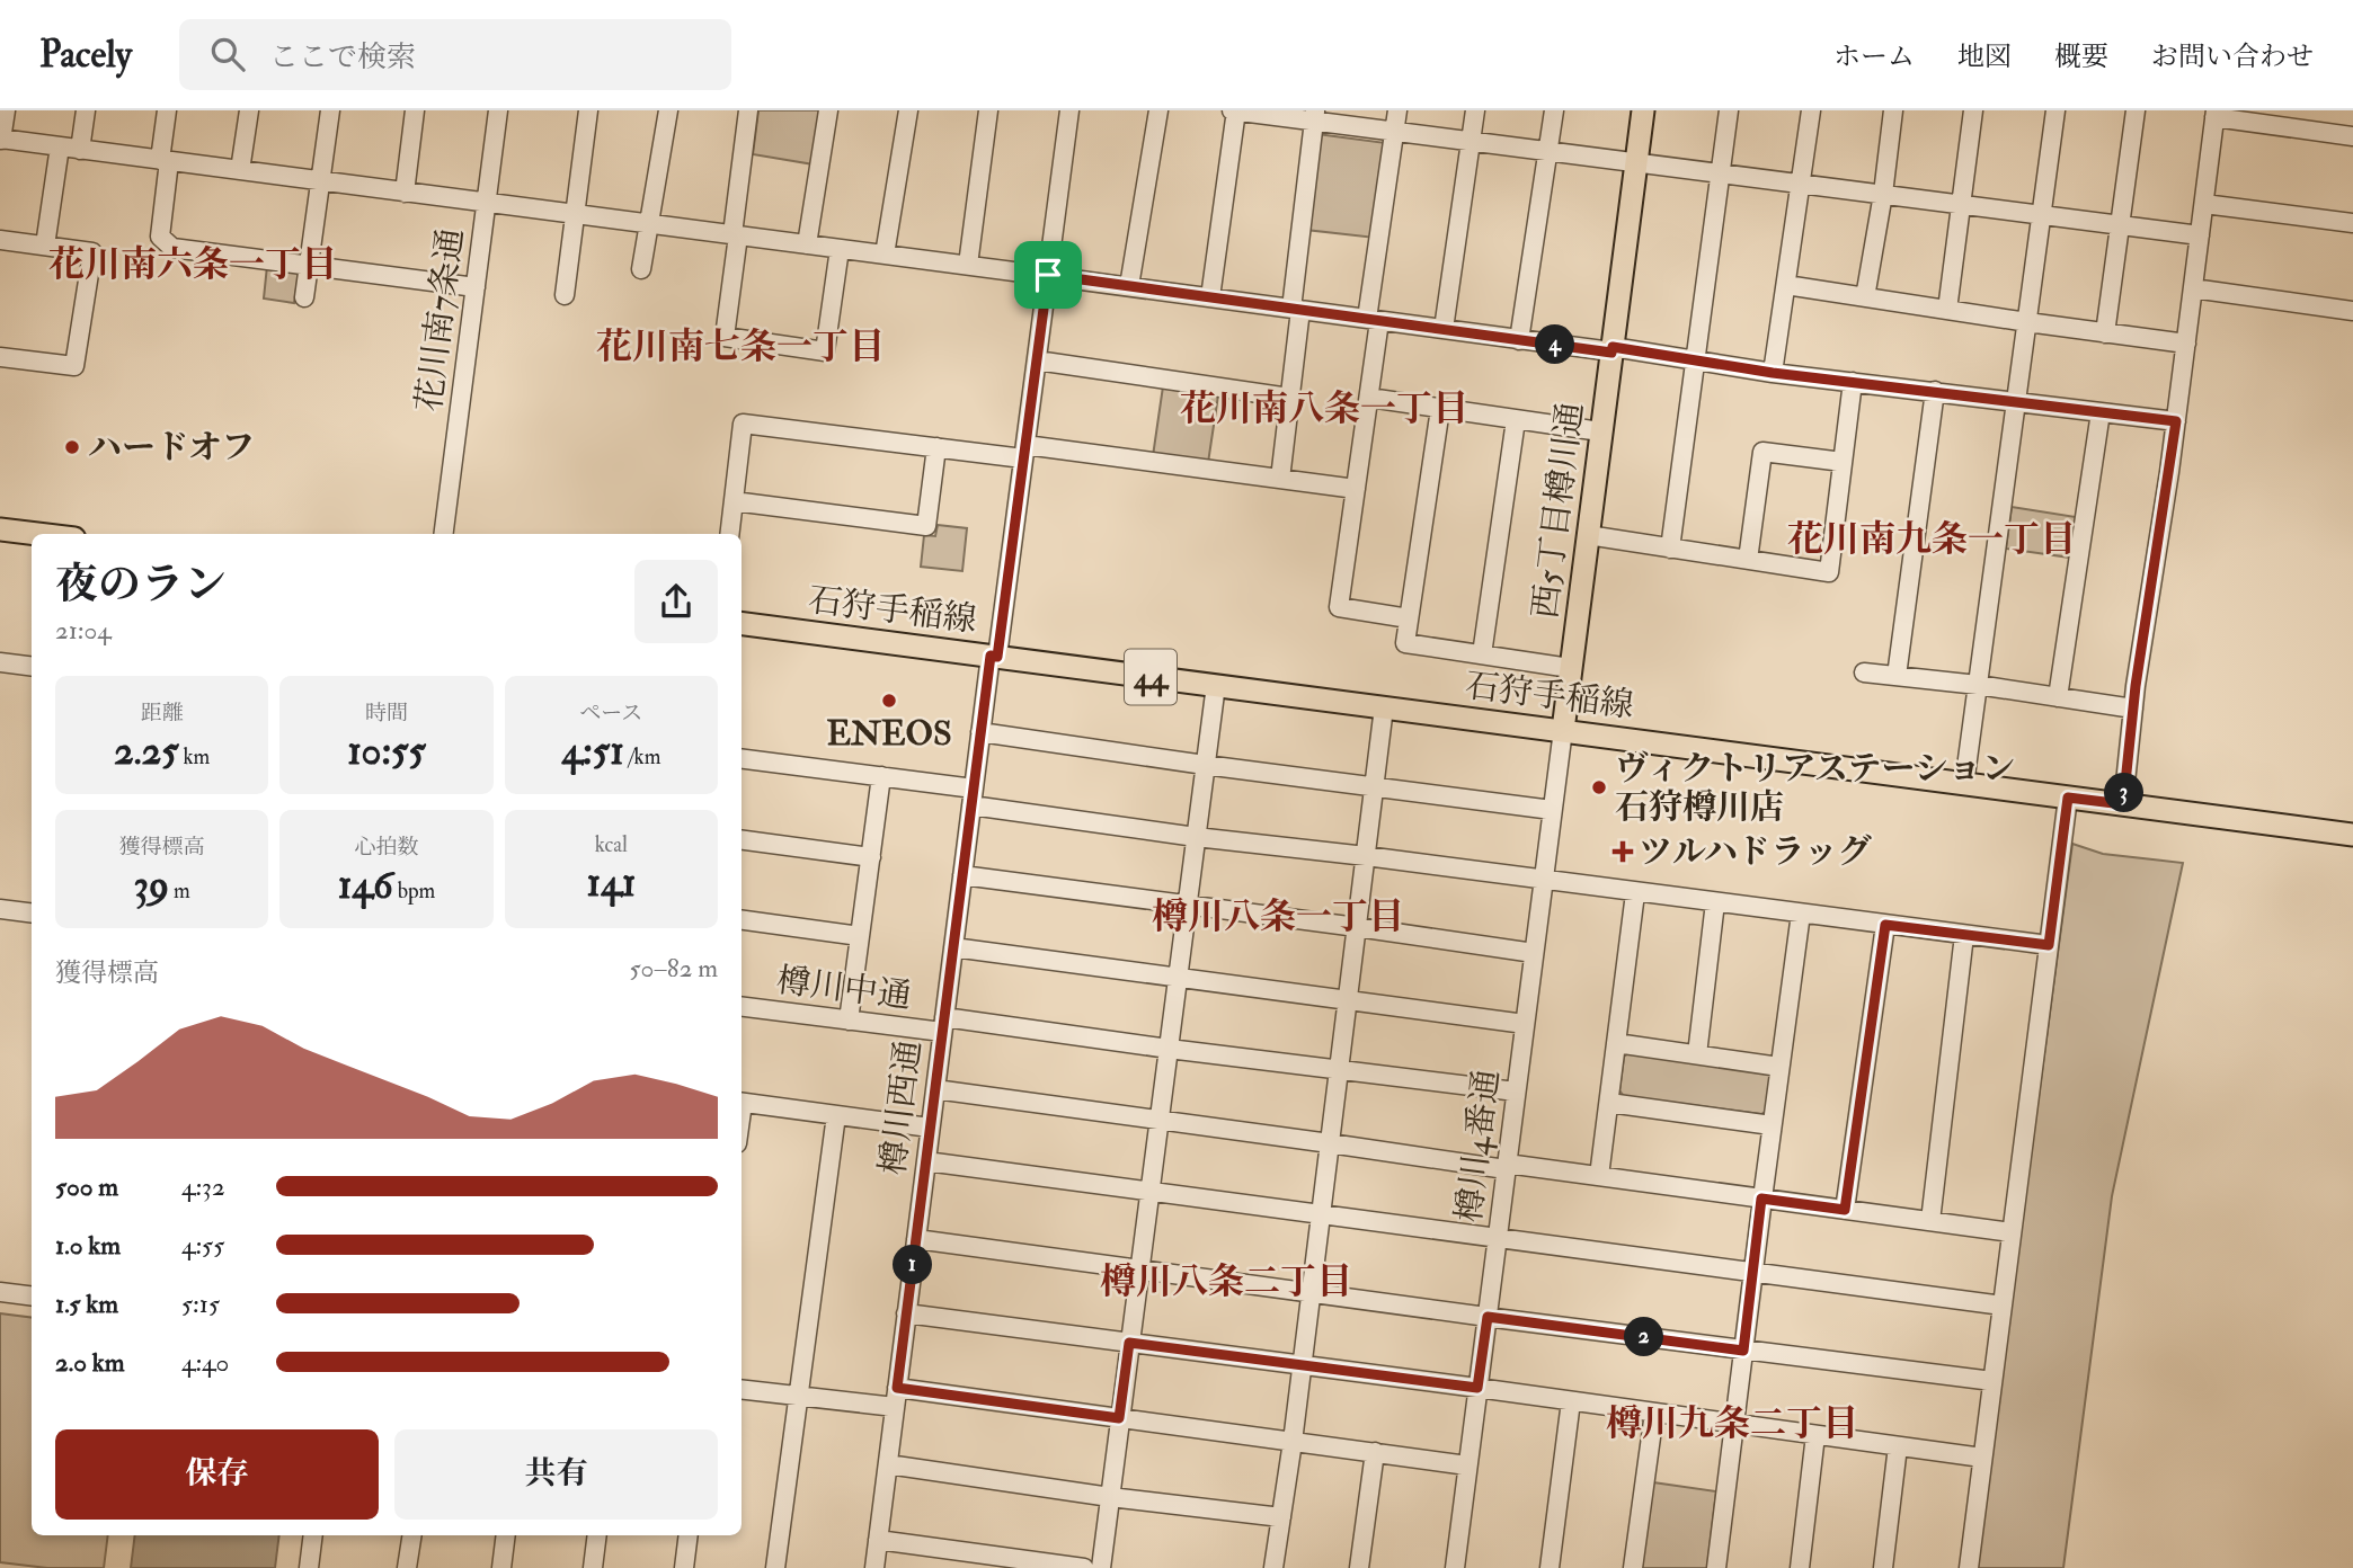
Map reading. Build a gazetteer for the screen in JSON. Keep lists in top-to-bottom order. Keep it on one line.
{"streets":{"main road":["西5丁目樽川通","石狩手稲線","44"],"street":["花川南7条通","樽川中通","樽川西通","樽川4番通"]},"crossings":[["西5丁目樽川通","石狩手稲線"],["西5丁目樽川通","樽川4番通"],["石狩手稲線","樽川西通"],["石狩手稲線","樽川4番通"],["樽川中通","樽川西通"],["樽川中通","樽川4番通"]],"districts":["花川南六条一丁目","花川南七条一丁目","花川南八条一丁目","花川南九条一丁目","樽川八条一丁目","樽川八条二丁目","樽川九条二丁目"],"places":{"other":["ハードオフ","ENEOS","ヴィクトリアステーション 石狩樽川店"],"health":["ツルハドラッグ"]},"page":{"header":"Pacely","search":"ここで検索","nav":["ホーム","地図","概要","お問い合わせ"],"pins":["4","3","1","2"],"heading":["夜のラン","21:04"],"stats":[["距離","2.25 km"],["時間","10:55"],["ペース","4:51 /km"],["獲得標高","39 m"],["心拍数","146 bpm"],["kcal","141"]],"chart":["獲得標高","50–82 m"],"list":[{"name":"500 m","note":"4:32"},{"name":"1.0 km","note":"4:55"},{"name":"1.5 km","note":"5:15"},{"name":"2.0 km","note":"4:40"}],"buttons":["保存","共有"]}}
